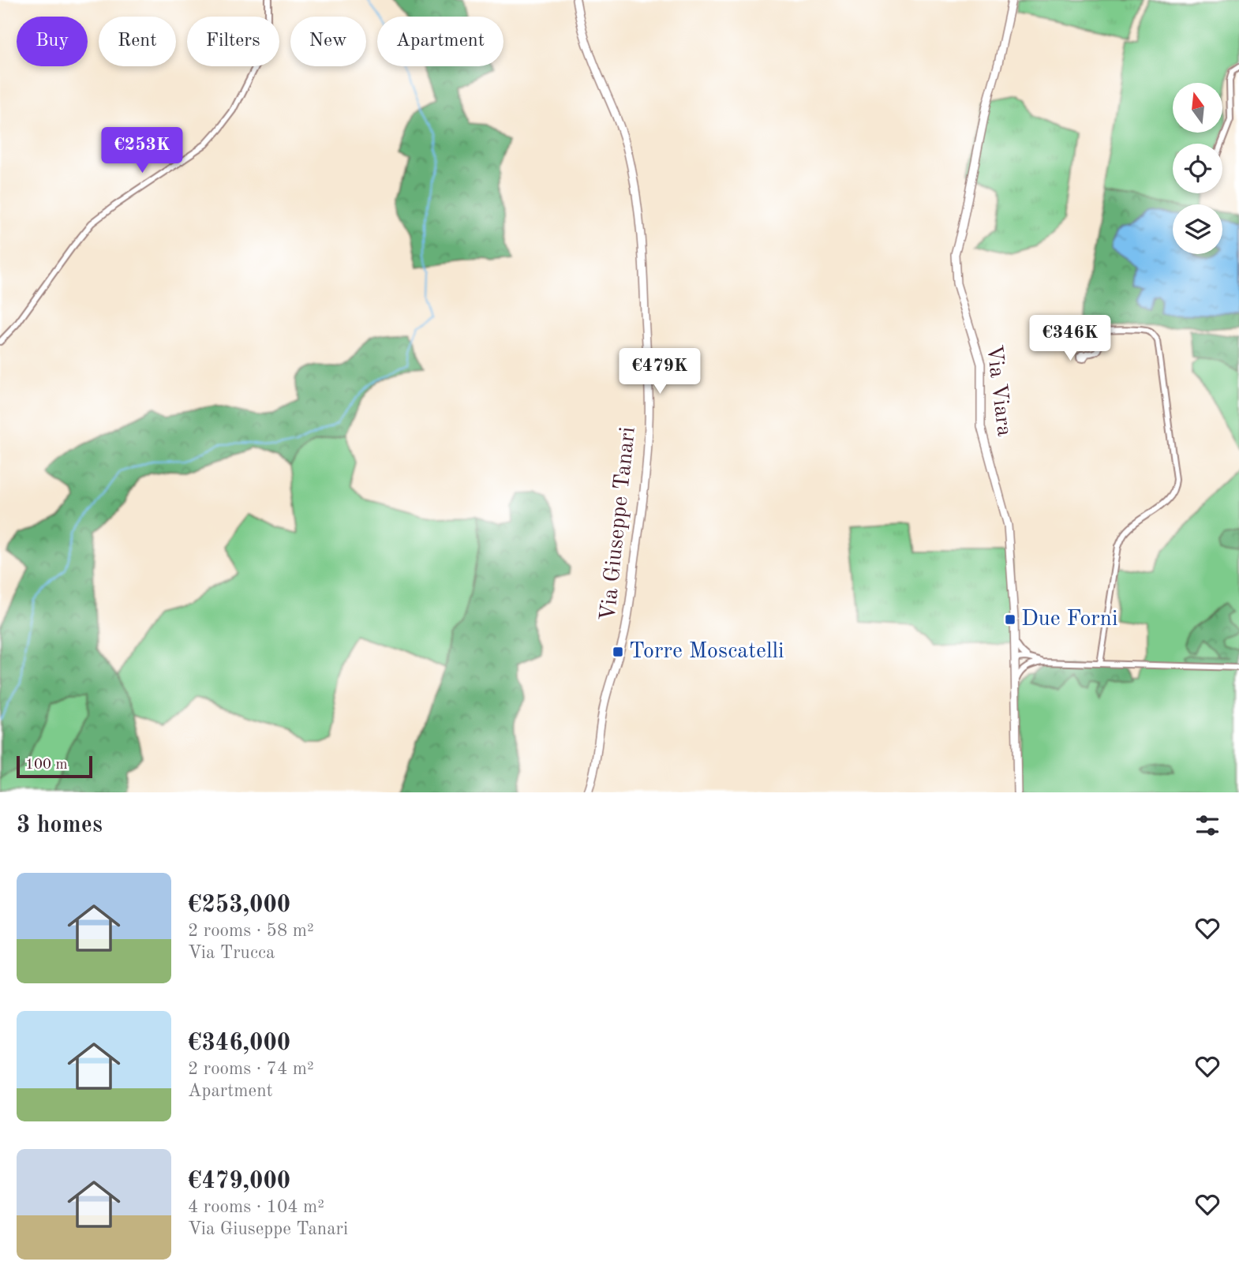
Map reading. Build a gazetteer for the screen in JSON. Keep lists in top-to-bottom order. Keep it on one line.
{"streets":{"street":["Via Viara","Via Giuseppe Tanari"]},"places":{"transit":["Due Forni","Torre Moscatelli"]},"scale_bar":"100 m","north":"top","page":{"chip":["Buy","Rent","Filters","New","Apartment"],"price":["€253K","€346K","€479K"],"scale":"100 m","heading":"3 homes","list":[{"name":"€253,000","note":"2 rooms · 58 m² · Via Trucca"},{"name":"€346,000","note":"2 rooms · 74 m² · Apartment"},{"name":"€479,000","note":"4 rooms · 104 m² · Via Giuseppe Tanari"}]}}
